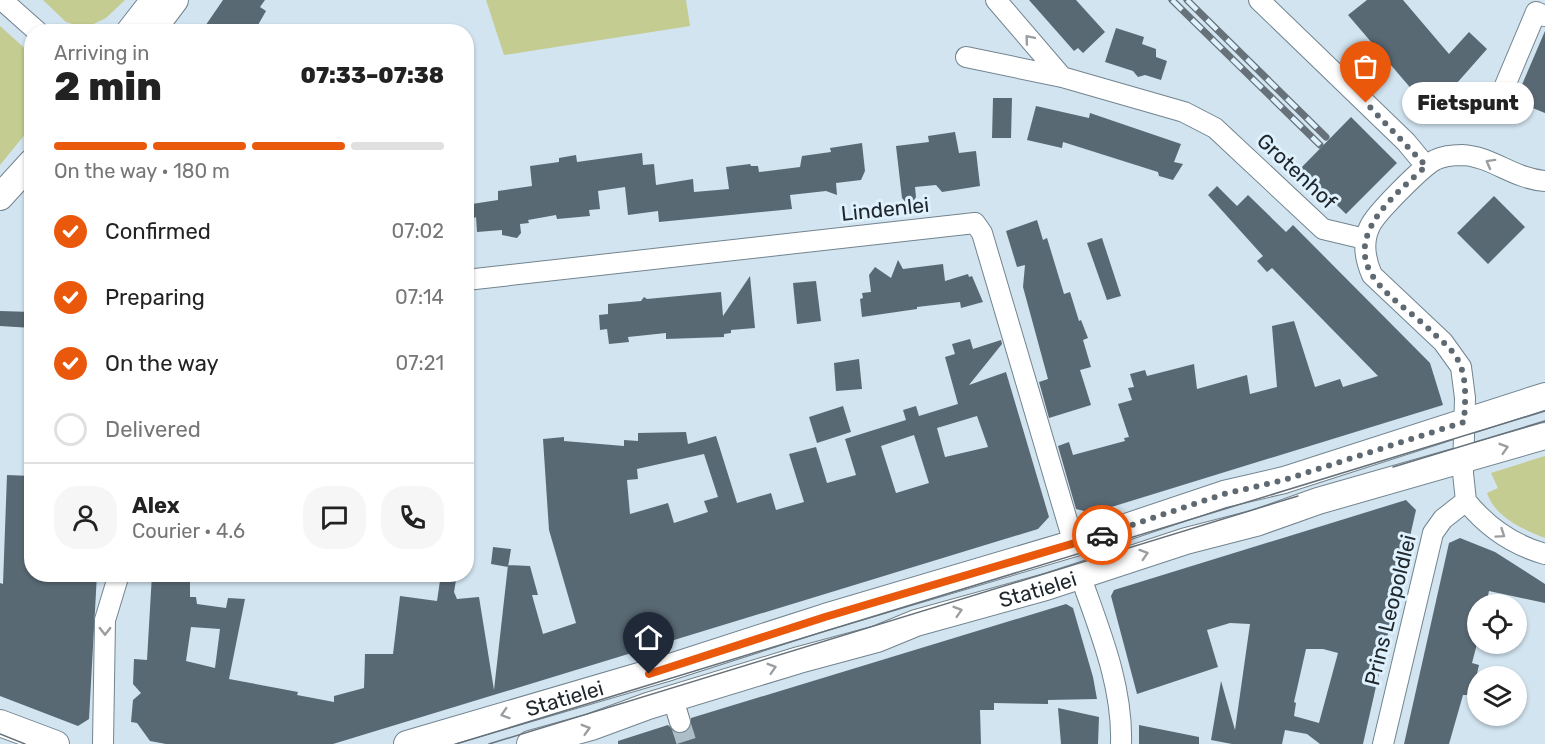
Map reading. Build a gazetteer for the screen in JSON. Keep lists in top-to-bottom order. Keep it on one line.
{"streets":{"main road":["Statielei"],"street":["Grotenhof","Lindenlei","Prins Leopoldlei"]},"crossings":[["Lindenlei","Statielei"]],"places":["Fietspunt"],"page":{"heading":["2 min","Arriving in","07:33–07:38"],"panel":["Alex","Courier · 4.6"],"bubble":"Fietspunt","bar":"On the way · 180 m","list":[["Confirmed","07:02"],["Preparing","07:14"],["On the way","07:21"],"Delivered"]}}
